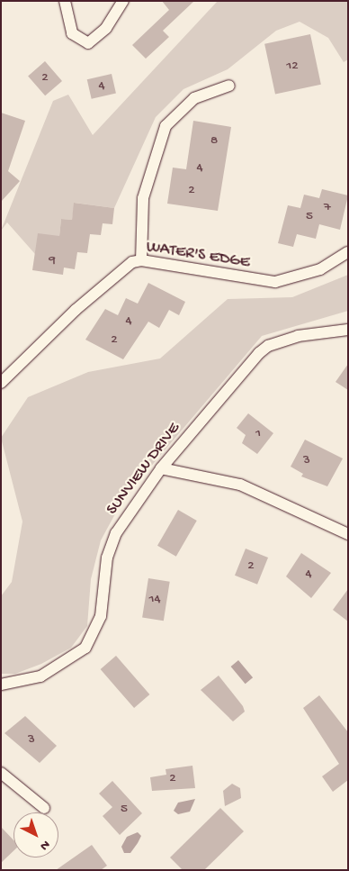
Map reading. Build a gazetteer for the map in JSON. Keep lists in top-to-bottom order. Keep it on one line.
{"streets":{"street":["WATER'S EDGE","SUNVIEW DRIVE"]},"house_numbers":["12","2","4","8","4","2","7","5","9","4","2","1","3","2","4","14","3","2","5"],"north":"bottom right"}
